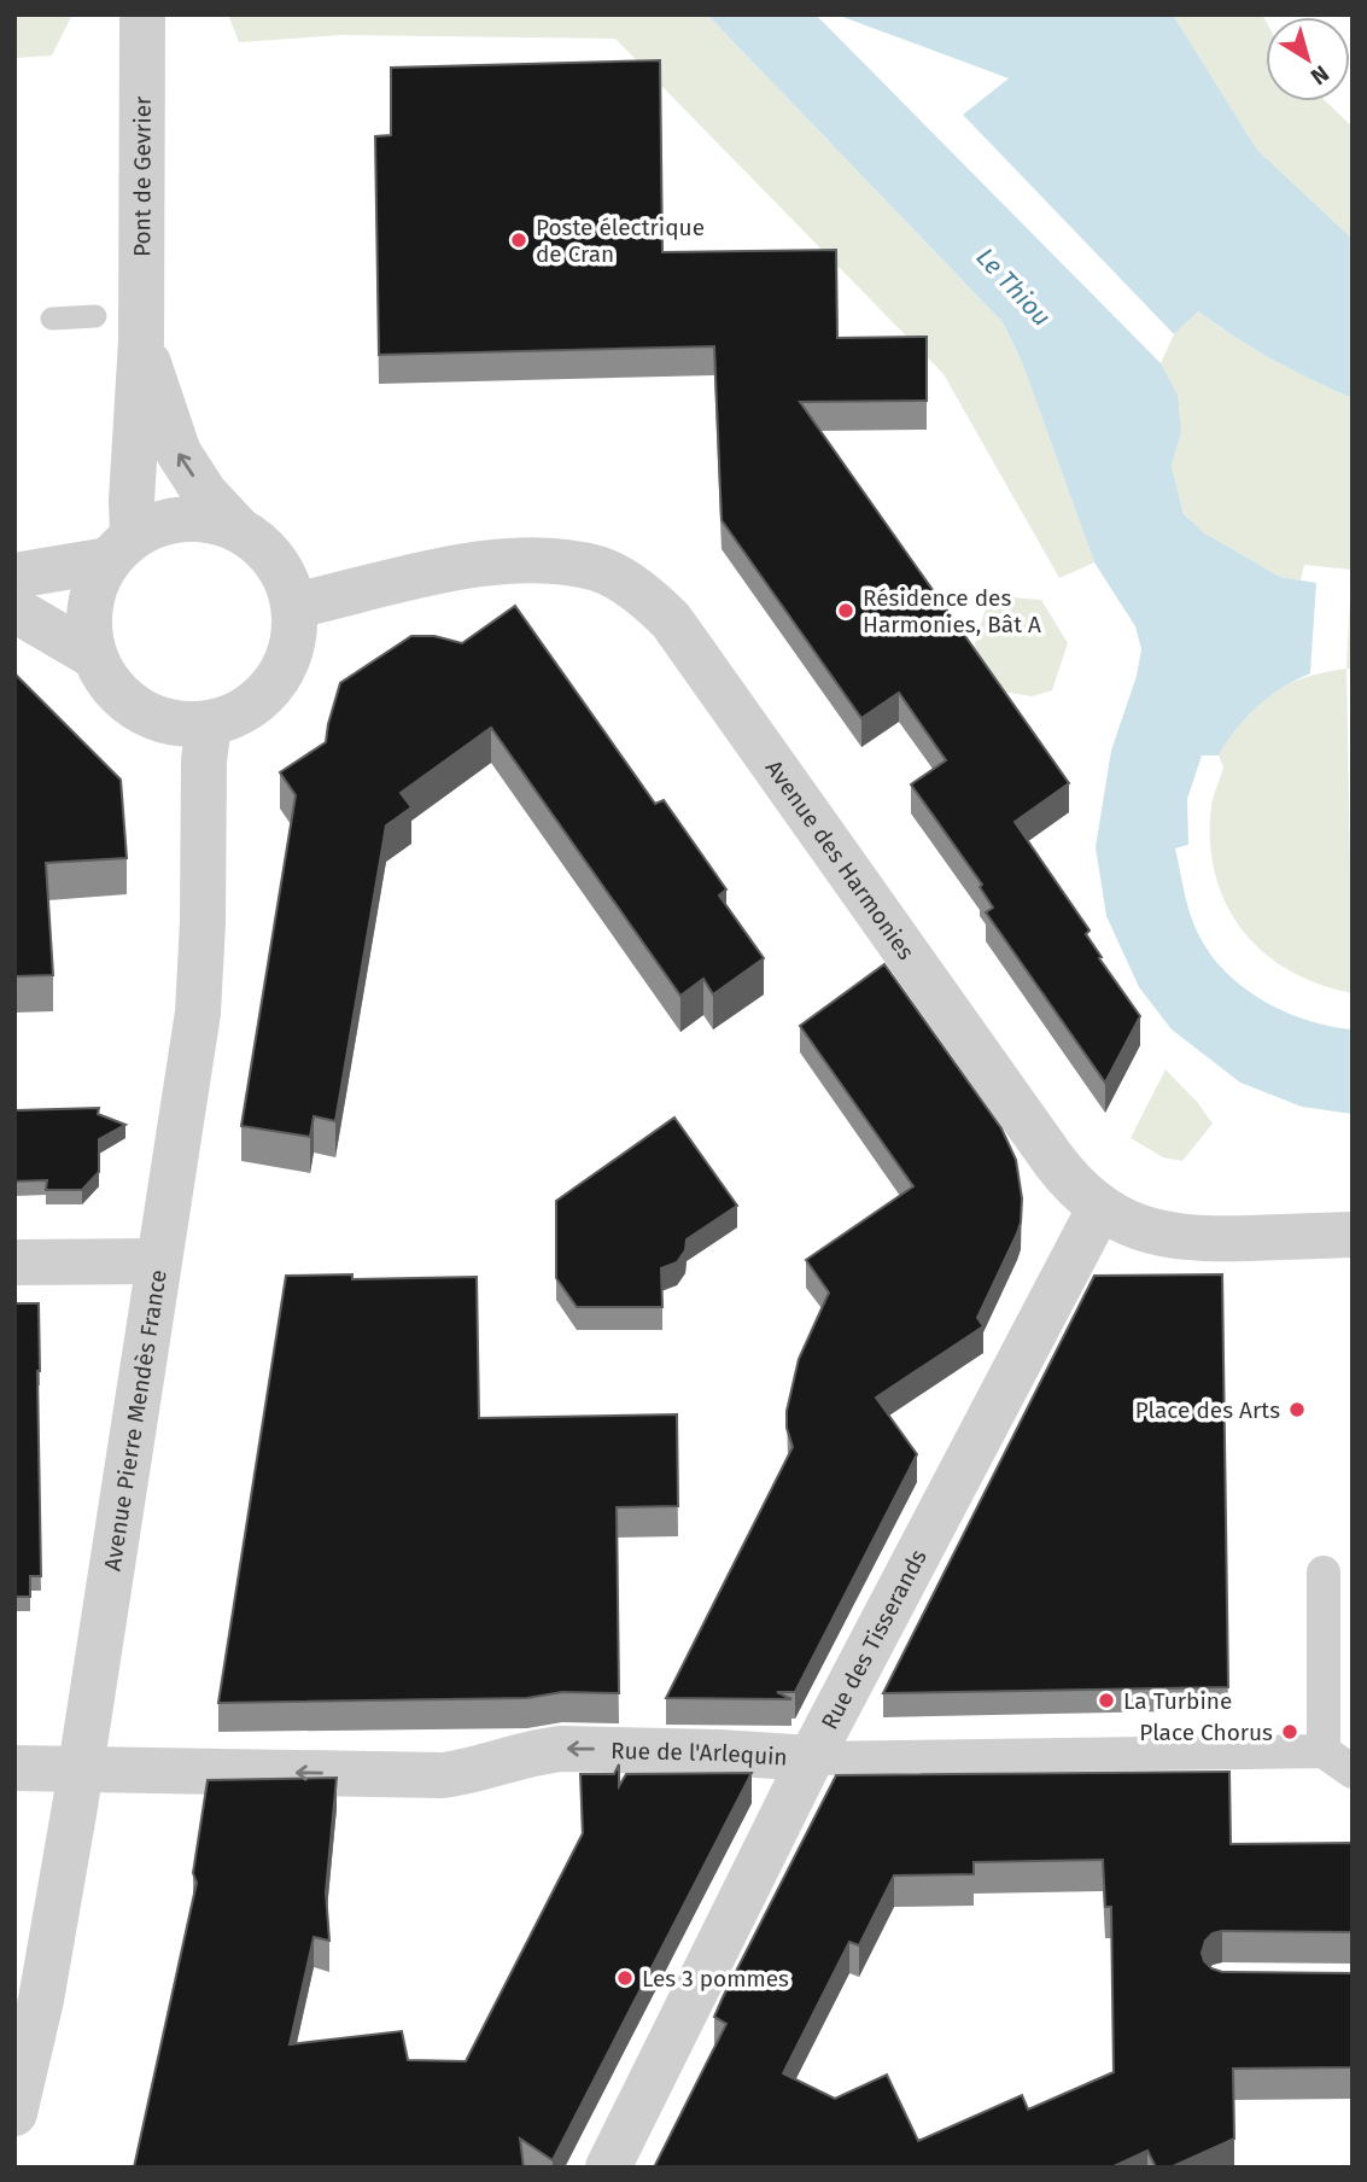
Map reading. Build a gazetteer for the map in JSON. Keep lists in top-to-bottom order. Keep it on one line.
{"streets":{"street":["Pont de Gevrier","Avenue des Harmonies","Avenue Pierre Mendès France","Rue des Tisserands","Rue de l'Arlequin"]},"crossings":[["Pont de Gevrier","Avenue des Harmonies"],["Pont de Gevrier","Avenue Pierre Mendès France"],["Avenue des Harmonies","Avenue Pierre Mendès France"],["Avenue des Harmonies","Rue des Tisserands"],["Avenue Pierre Mendès France","Rue de l'Arlequin"],["Rue des Tisserands","Rue de l'Arlequin"]],"one_way":["Rue de l'Arlequin"],"water":["Le Thiou"],"places":["Poste électrique de Cran","Résidence des Harmonies, Bât A","Place des Arts","La Turbine","Place Chorus","Les 3 pommes"],"north":"bottom right"}
